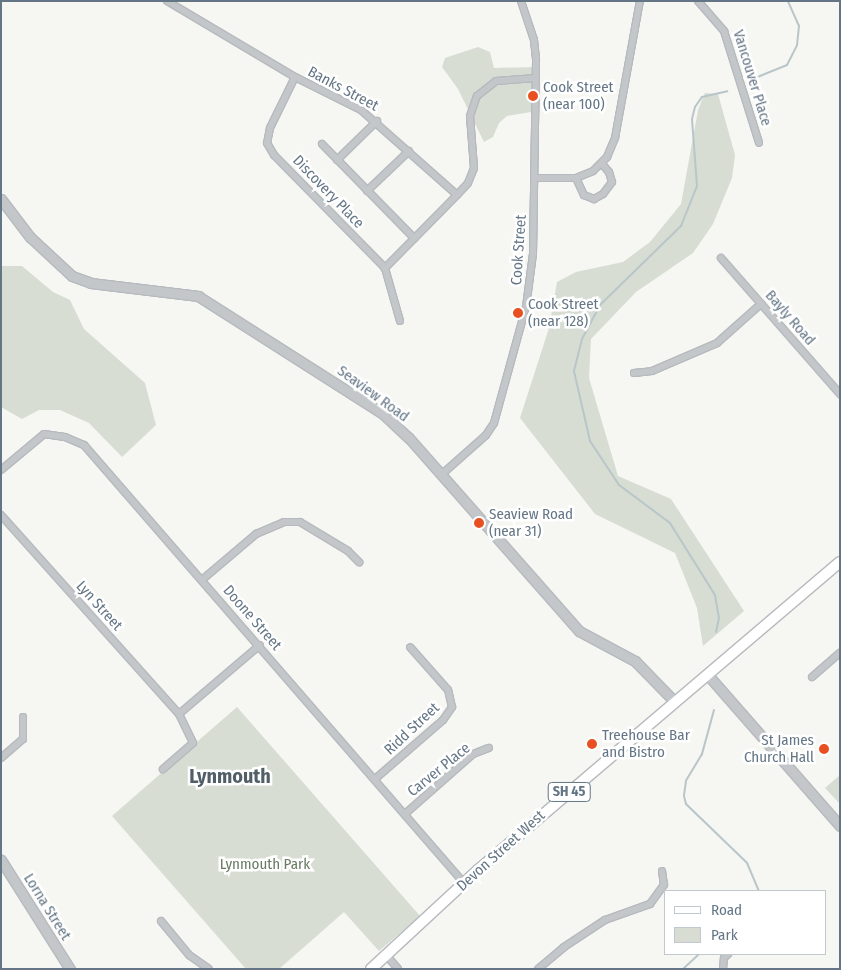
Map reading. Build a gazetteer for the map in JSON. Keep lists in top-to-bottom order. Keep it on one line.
{"streets":{"main road":["SH 45","Devon Street West"],"street":["Vancouver Place","Banks Street","Discovery Place","Cook Street","Bayly Road","Seaview Road","Lyn Street","Doone Street","Ridd Street","Carver Place","Lorna Street"]},"crossings":[["Banks Street","Discovery Place"],["Cook Street","Seaview Road"],["Seaview Road","Devon Street West"],["Doone Street","Ridd Street"],["Doone Street","Carver Place"],["Doone Street","Devon Street West"]],"districts":["Lynmouth"],"parks":["Lynmouth Park"],"places":["Cook Street (near 100)","Cook Street (near 128)","Seaview Road (near 31)","Treehouse Bar and Bistro","St James Church Hall"],"legend":["Road","Park"]}
